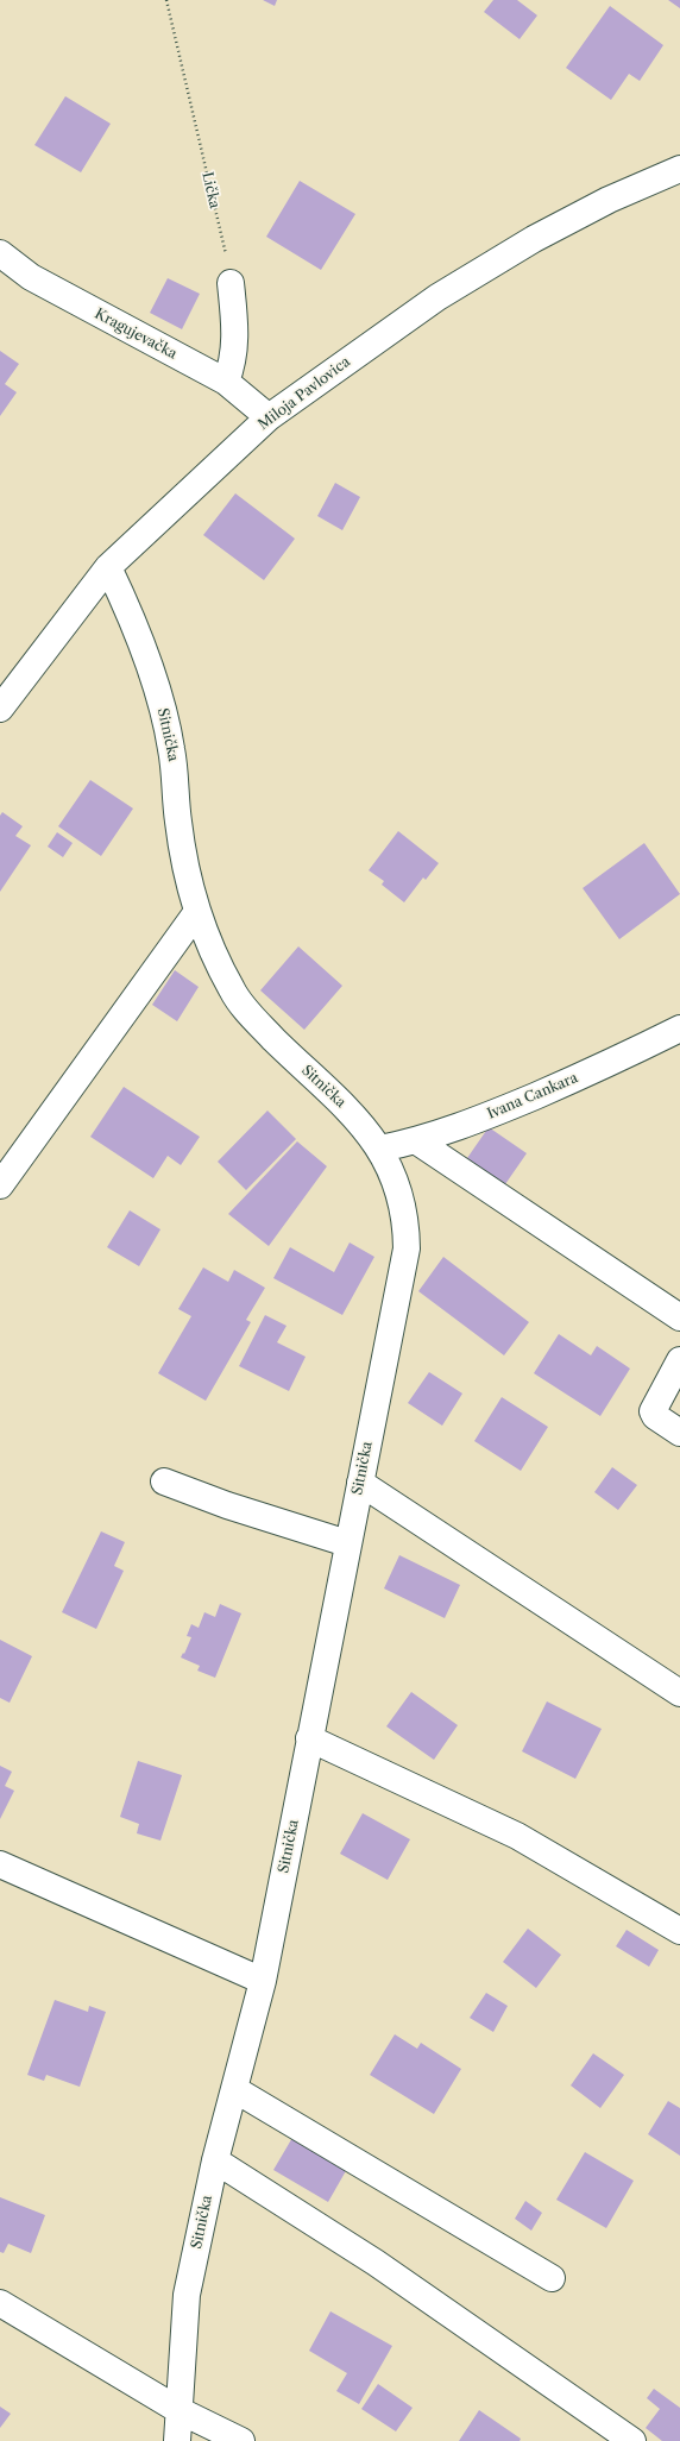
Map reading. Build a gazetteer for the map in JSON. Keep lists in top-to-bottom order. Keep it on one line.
{"streets":{"street":["Kragujevačka","Miloja Pavlovica","Sitnička","Ivana Cankara"],"path":["Lička"]},"crossings":[["Kragujevačka","Miloja Pavlovica"],["Miloja Pavlovica","Sitnička"],["Sitnička","Ivana Cankara"]]}
